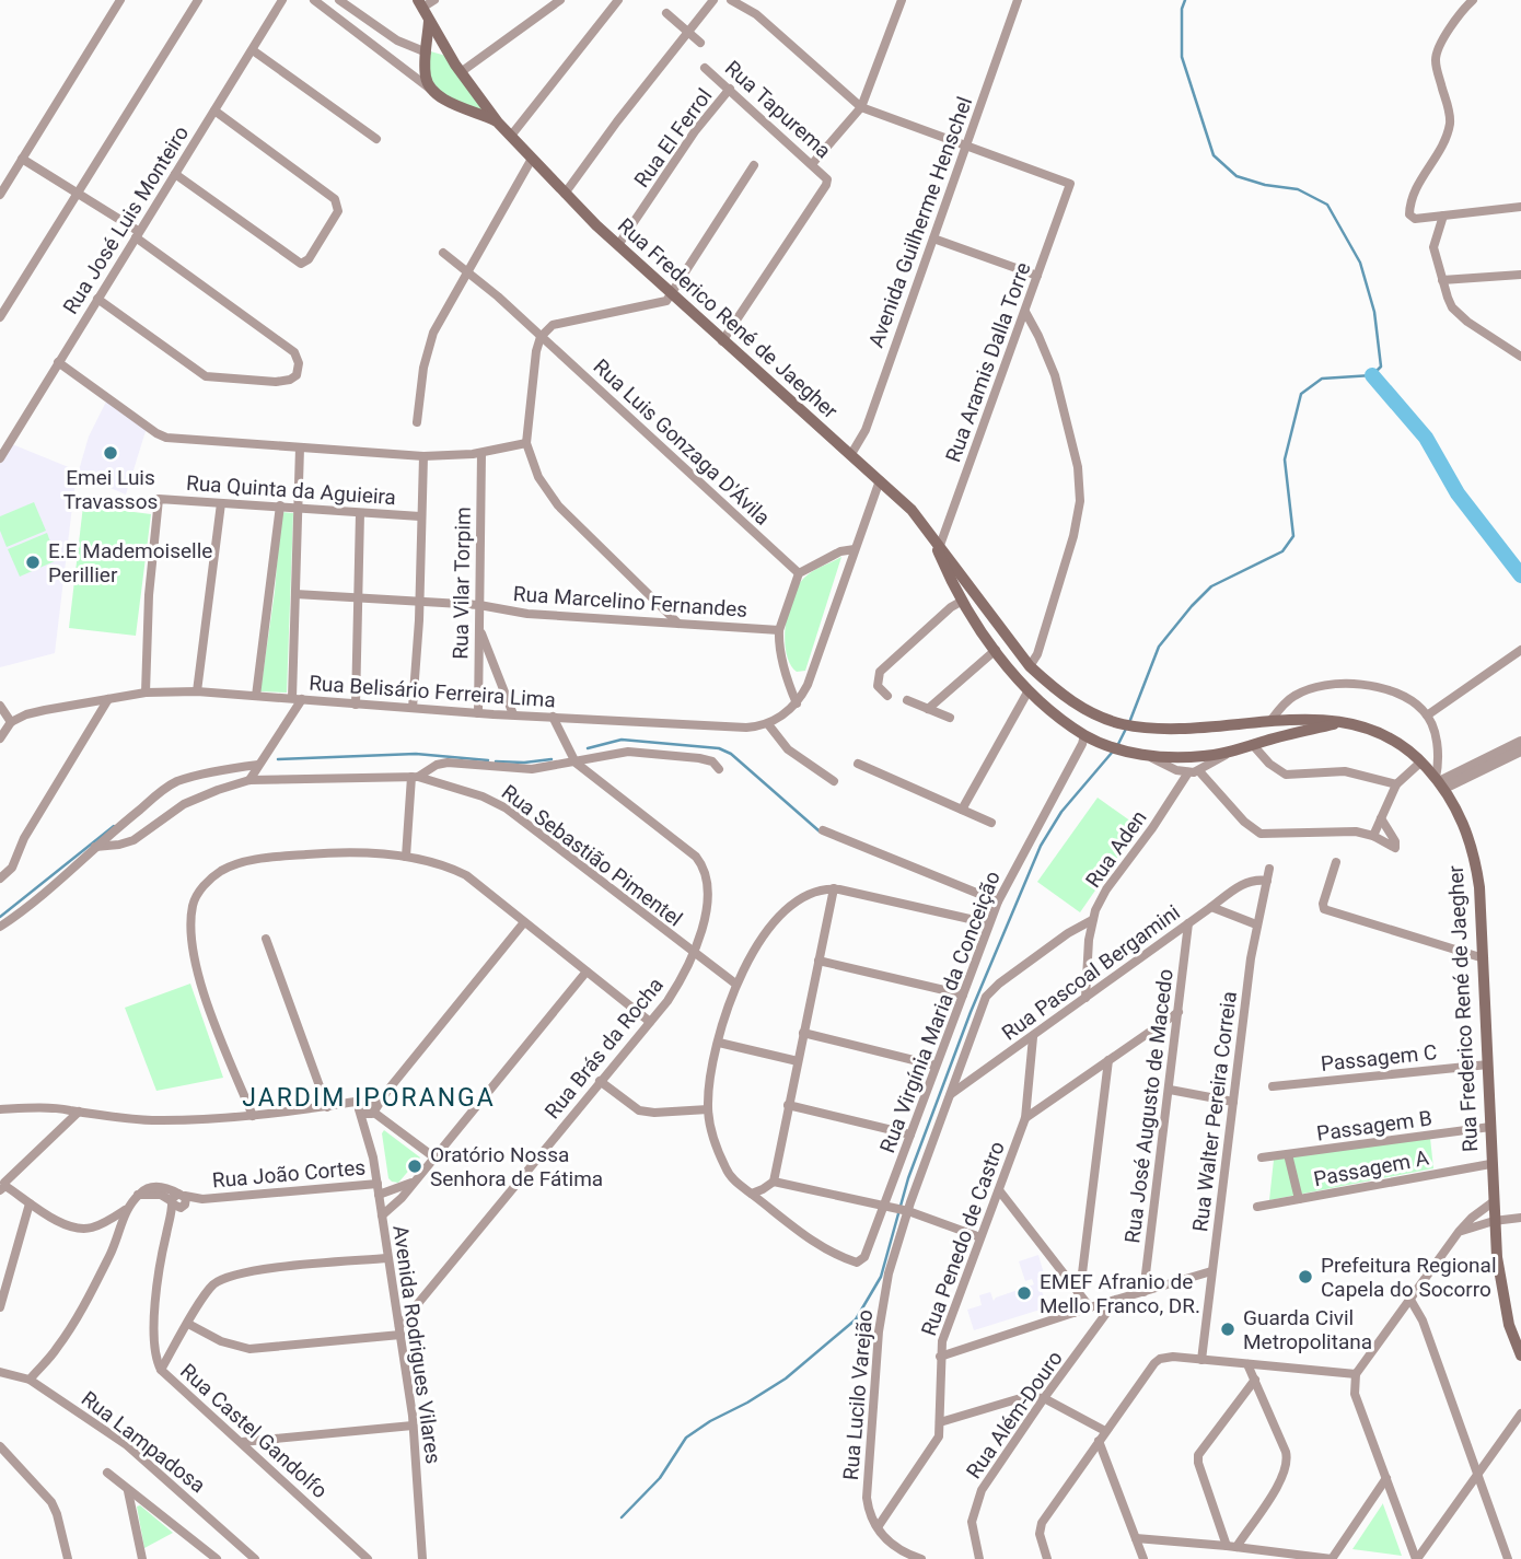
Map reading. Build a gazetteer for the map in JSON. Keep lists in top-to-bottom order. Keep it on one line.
{"streets":{"main road":["Rua Frederico René de Jaegher"],"street":["Rua Tapurema","Rua El Ferrol","Rua José Luis Monteiro","Avenida Guilherme Henschel","Rua Aramis Dalla Torre","Rua Luis Gonzaga D'Ávila","Rua Quinta da Aguieira","Rua Vilar Torpim","Rua Marcelino Fernandes","Rua Belisário Ferreira Lima","Rua Aden","Rua Sebastião Pimentel","Rua Pascoal Bergamini","Rua Virgínia Maria da Conceição","Rua Brás da Rocha","Passagem C","Rua José Augusto de Macedo","Rua Walter Pereira Correia","Passagem B","Passagem A","Rua João Cortes","Rua Penedo de Castro","Avenida Rodrigues Vilares","Rua Lucilo Varejão","Rua Além-Douro","Rua Castel Gandolfo","Rua Lampadosa"]},"crossings":[["Rua Tapurema","Rua El Ferrol"],["Rua Tapurema","Rua Frederico René de Jaegher"],["Rua El Ferrol","Rua Frederico René de Jaegher"],["Avenida Guilherme Henschel","Rua Frederico René de Jaegher"],["Avenida Guilherme Henschel","Rua Aramis Dalla Torre"],["Rua Frederico René de Jaegher","Rua Aramis Dalla Torre"],["Rua Frederico René de Jaegher","Rua Aden"],["Rua Frederico René de Jaegher","Rua Virgínia Maria da Conceição"],["Rua Frederico René de Jaegher","Passagem C"],["Rua Frederico René de Jaegher","Passagem B"],["Rua Frederico René de Jaegher","Passagem A"],["Rua Quinta da Aguieira","Rua Belisário Ferreira Lima"],["Rua Vilar Torpim","Rua Marcelino Fernandes"],["Rua Vilar Torpim","Rua Belisário Ferreira Lima"],["Rua Belisário Ferreira Lima","Rua Brás da Rocha"],["Rua Aden","Rua Pascoal Bergamini"],["Rua Aden","Rua Virgínia Maria da Conceição"],["Rua Sebastião Pimentel","Rua Brás da Rocha"],["Rua Pascoal Bergamini","Rua Virgínia Maria da Conceição"],["Rua Pascoal Bergamini","Rua José Augusto de Macedo"],["Rua Pascoal Bergamini","Rua Walter Pereira Correia"],["Rua Pascoal Bergamini","Rua Penedo de Castro"],["Rua Virgínia Maria da Conceição","Rua Lucilo Varejão"],["Rua Brás da Rocha","Avenida Rodrigues Vilares"],["Rua João Cortes","Avenida Rodrigues Vilares"],["Rua João Cortes","Rua Castel Gandolfo"],["Rua Penedo de Castro","Rua Lucilo Varejão"]],"districts":["JARDIM IPORANGA"],"places":["Emei Luis Travassos","E.E Mademoiselle Perillier","Oratório Nossa Senhora de Fátima","Prefeitura Regional Capela do Socorro","EMEF Afranio de Mello Franco, DR.","Guarda Civil Metropolitana"]}
